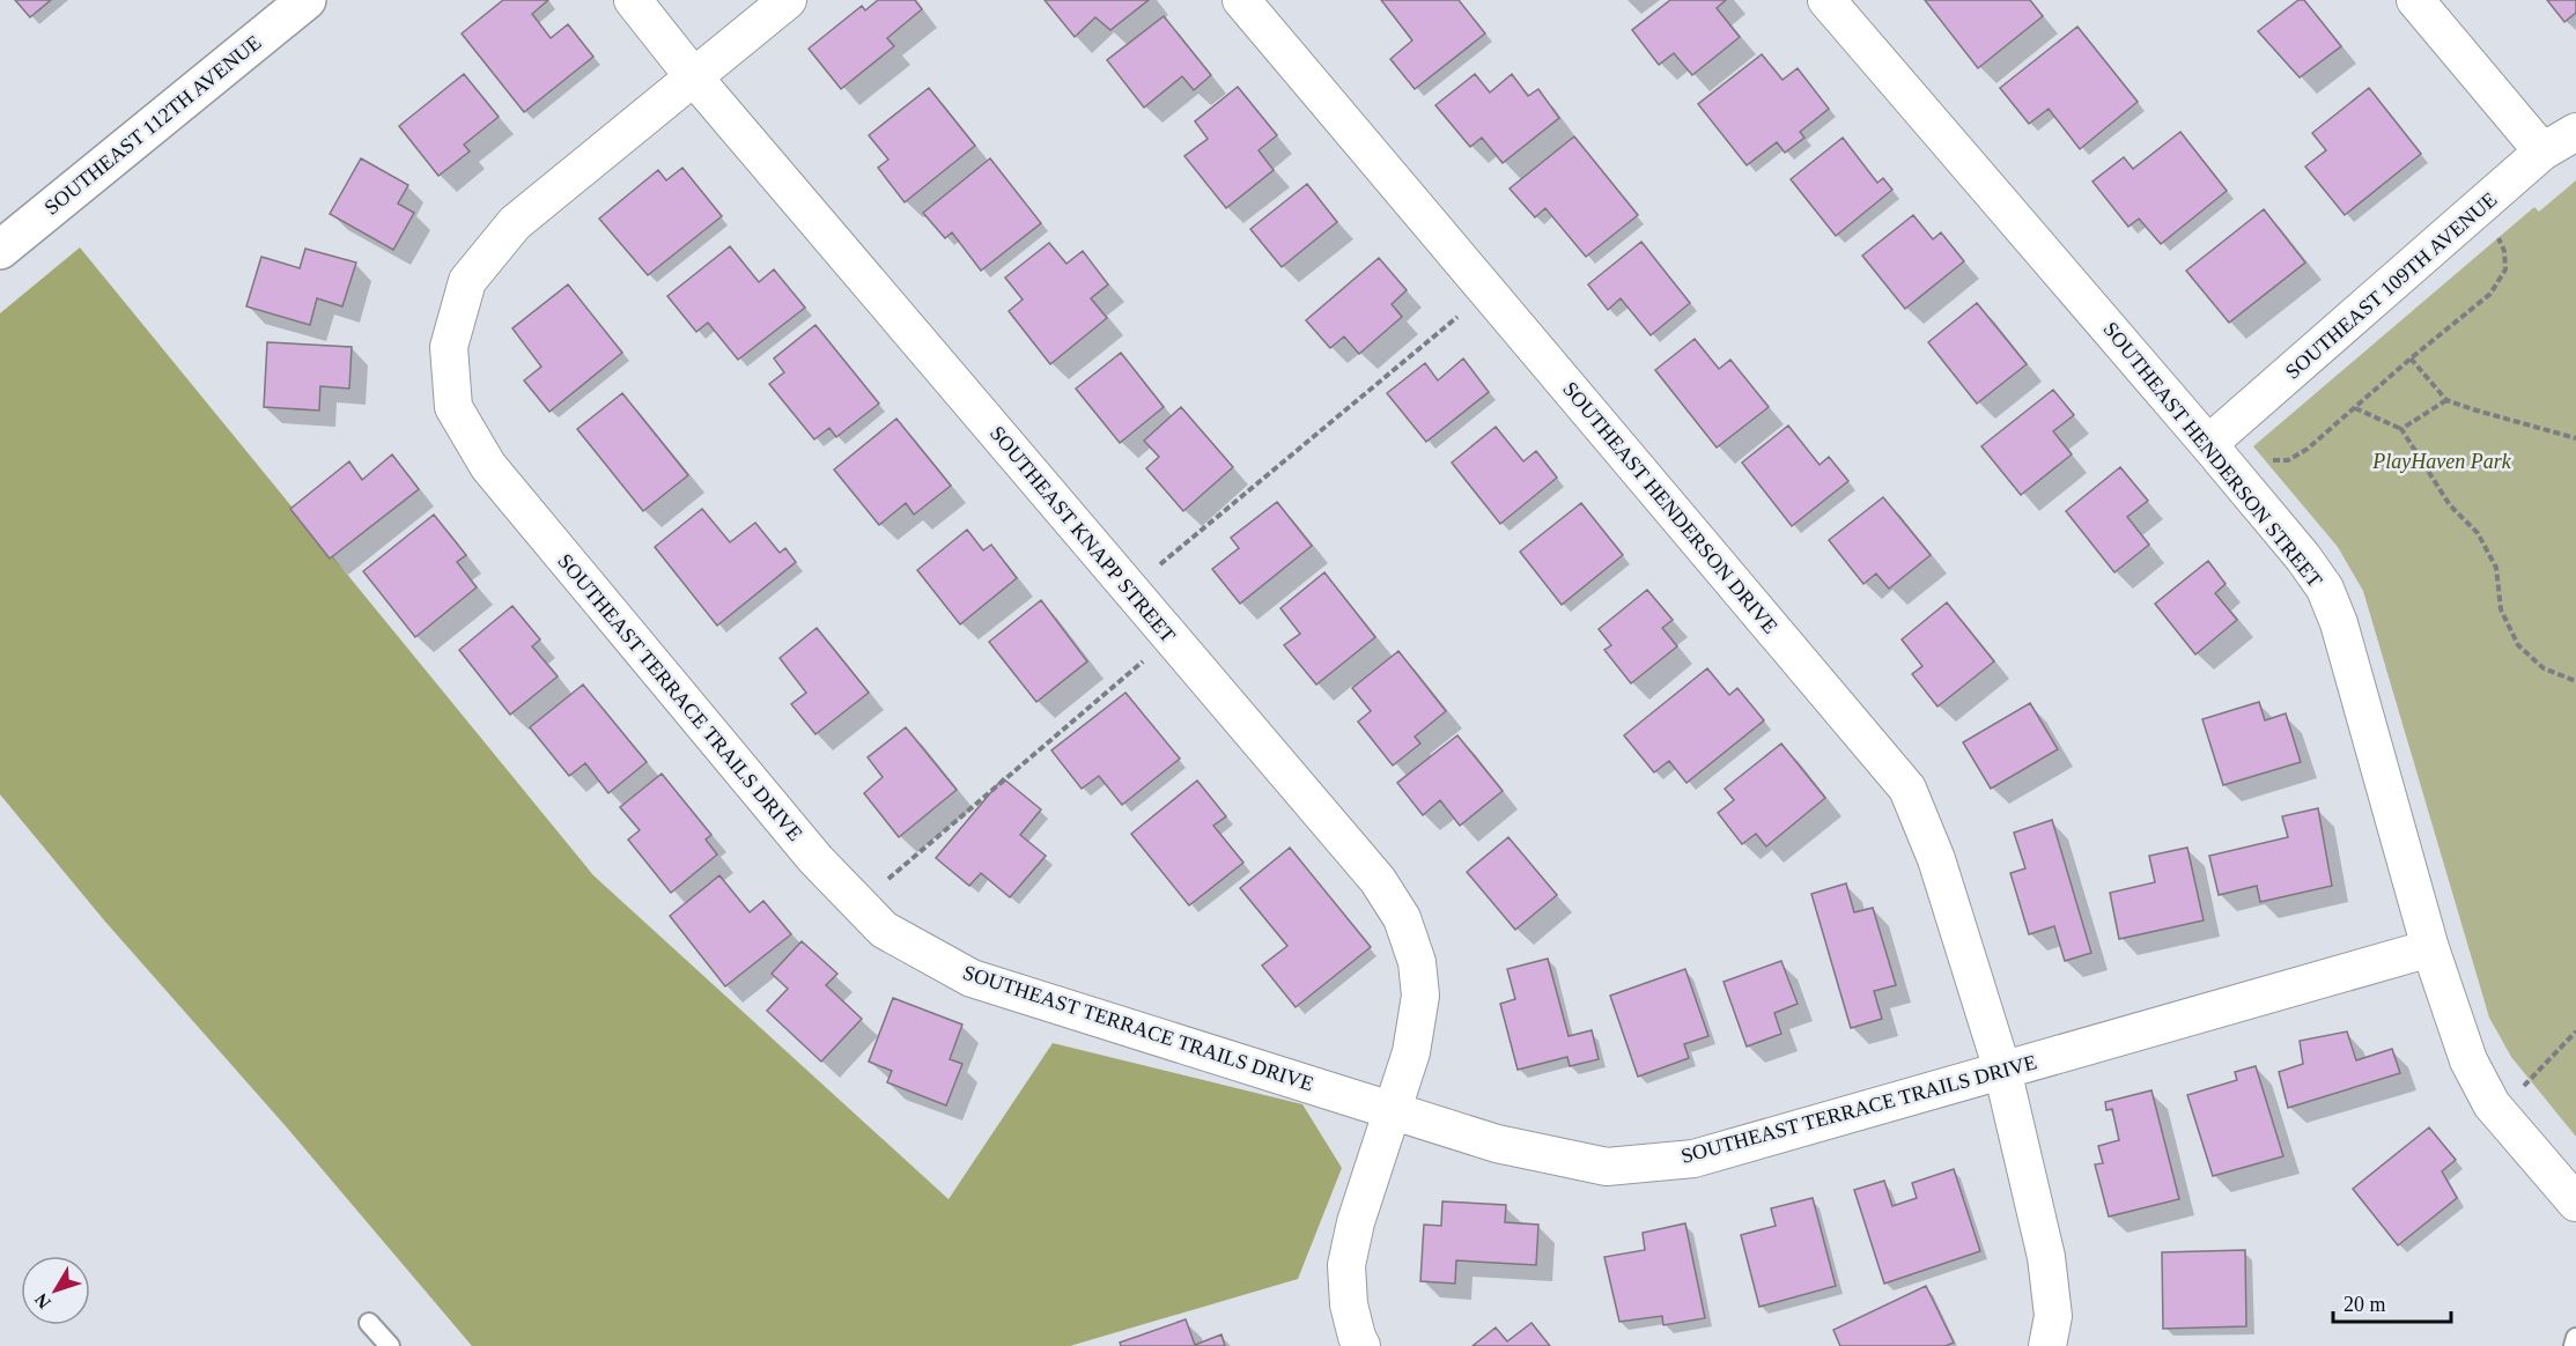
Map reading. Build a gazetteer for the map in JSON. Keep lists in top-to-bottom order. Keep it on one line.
{"streets":{"main road":["SOUTHEAST 112TH AVENUE"],"street":["SOUTHEAST 109TH AVENUE","SOUTHEAST HENDERSON STREET","SOUTHEAST HENDERSON DRIVE","SOUTHEAST KNAPP STREET","SOUTHEAST TERRACE TRAILS DRIVE"]},"crossings":[["SOUTHEAST 109TH AVENUE","SOUTHEAST HENDERSON STREET"],["SOUTHEAST HENDERSON STREET","SOUTHEAST TERRACE TRAILS DRIVE"],["SOUTHEAST HENDERSON DRIVE","SOUTHEAST TERRACE TRAILS DRIVE"],["SOUTHEAST KNAPP STREET","SOUTHEAST TERRACE TRAILS DRIVE"]],"parks":["PlayHaven Park"],"scale_bar":"20 m","north":"bottom left"}
